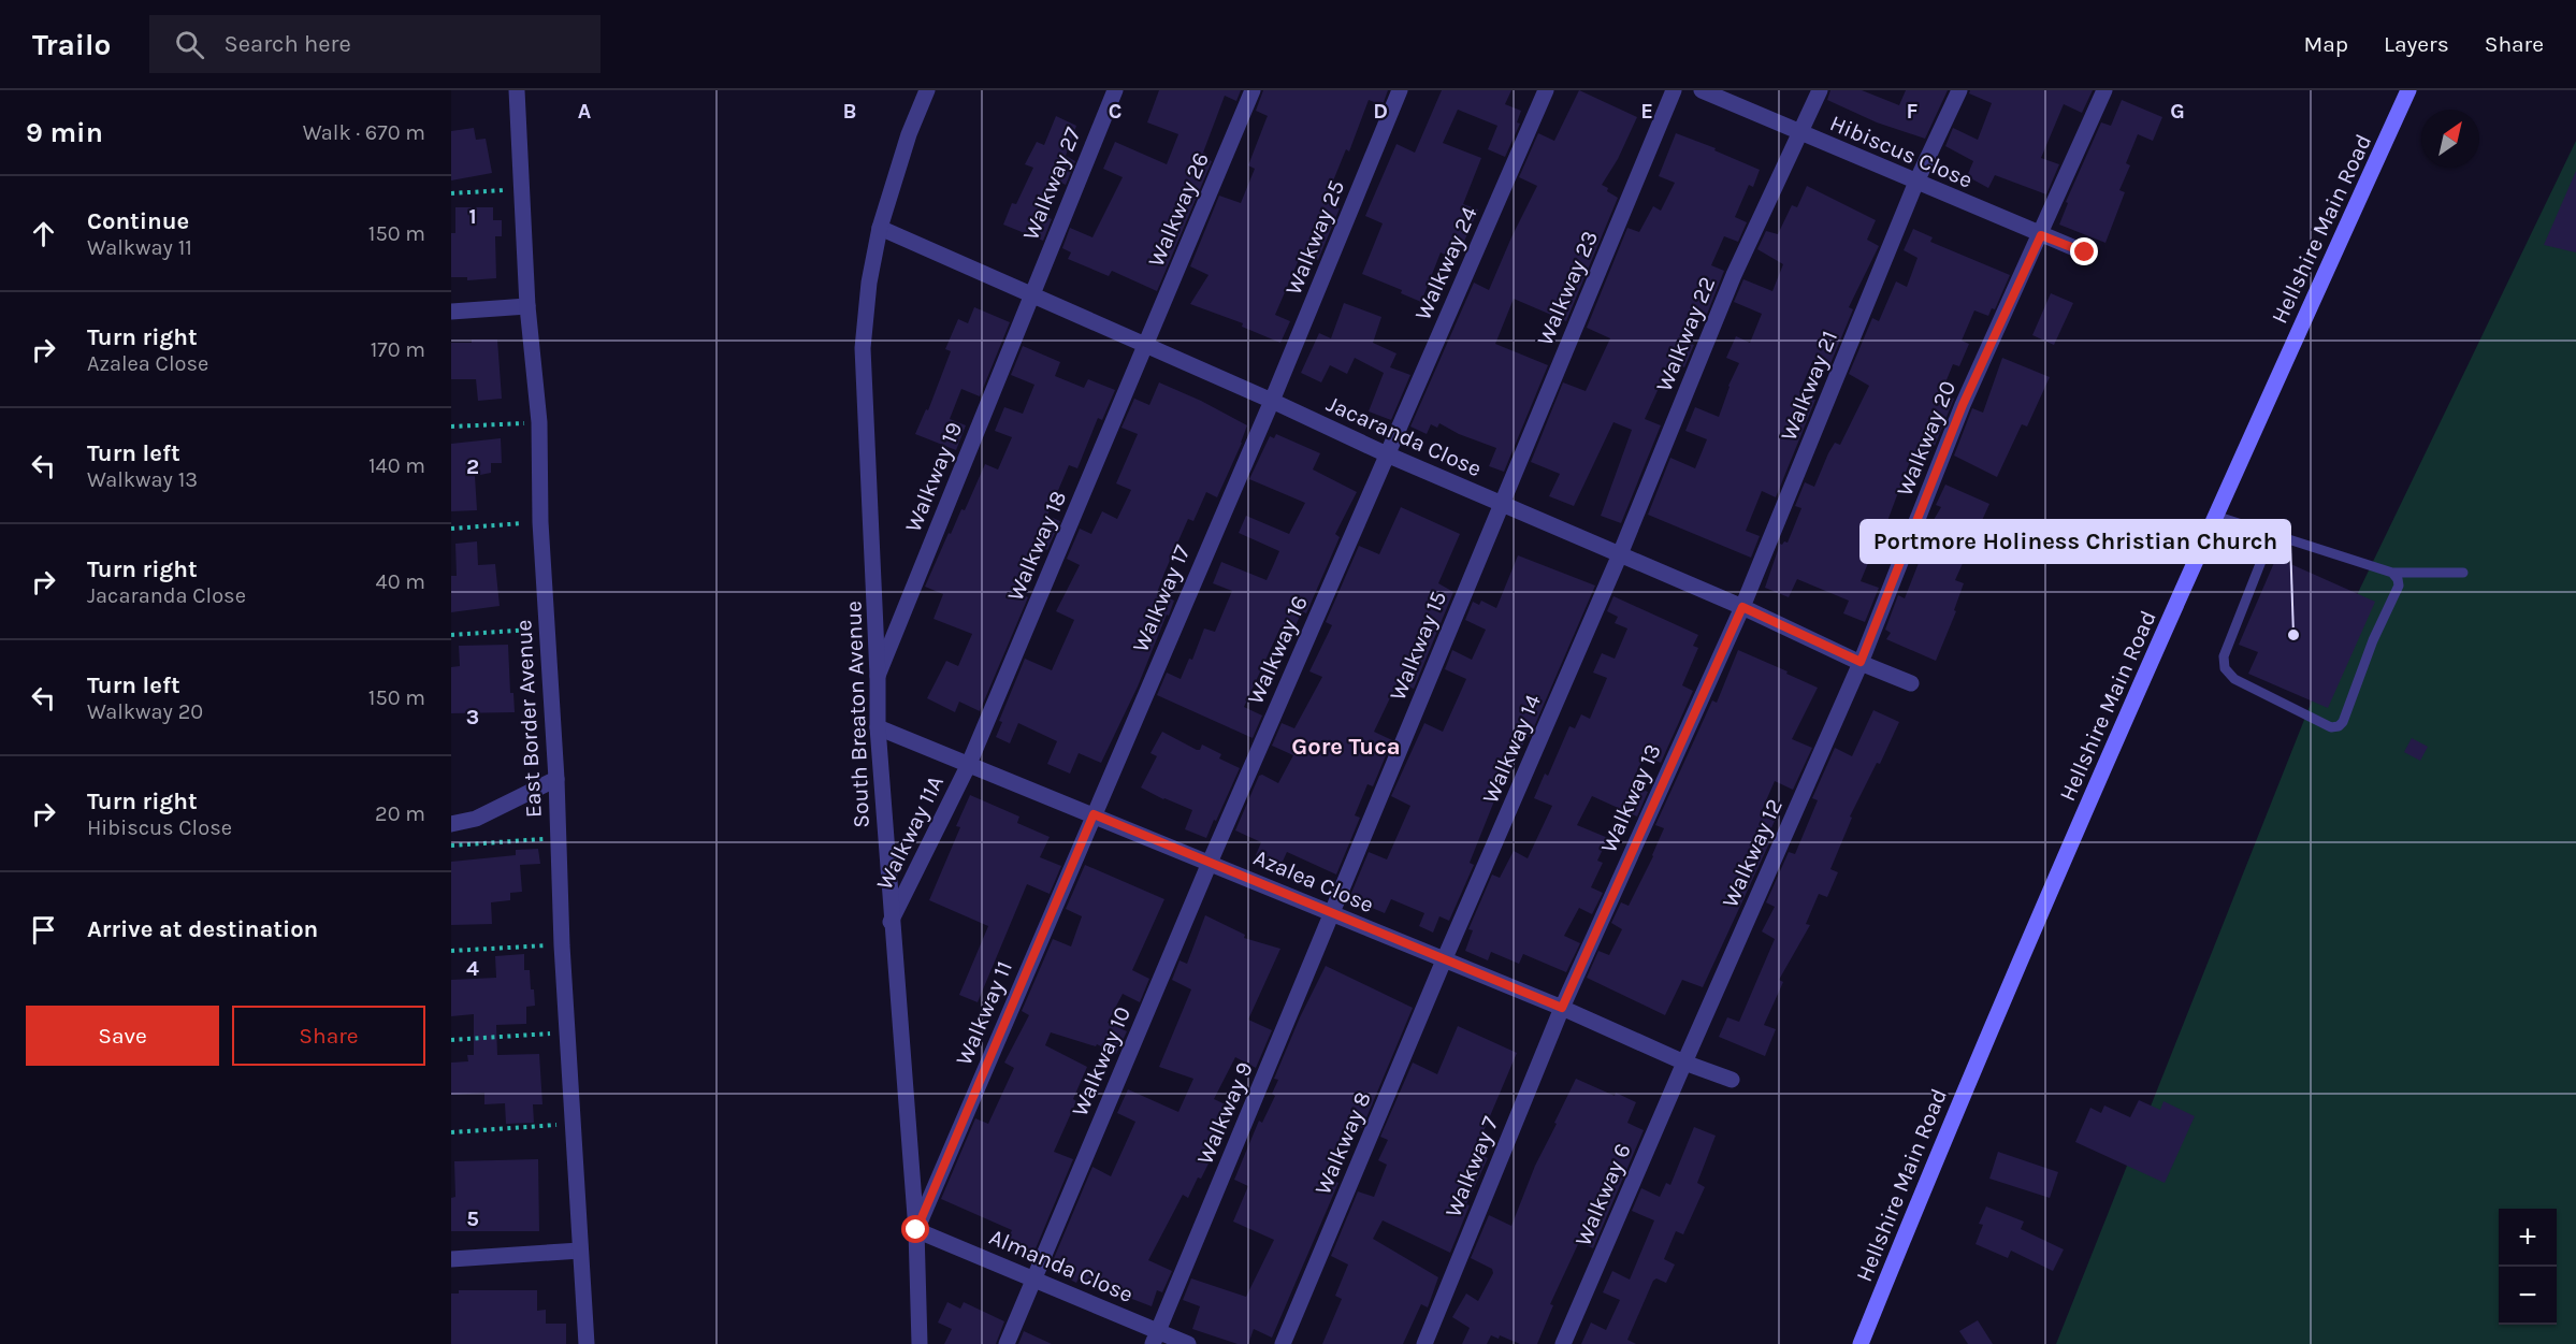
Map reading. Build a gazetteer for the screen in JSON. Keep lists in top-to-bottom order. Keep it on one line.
{"streets":{"main road":["Hellshire Main Road"],"street":["Hibiscus Close","Walkway 27","Walkway 26","Walkway 25","Walkway 24","Walkway 23","Walkway 22","Walkway 21","Jacaranda Close","Walkway 20","Walkway 19","Walkway 18","Walkway 17","Walkway 15","Walkway 16","South Breaton Avenue","East Border Avenue","Walkway 14","Walkway 13","Walkway 11A","Walkway 12","Azalea Close","Walkway 11","Walkway 10","Walkway 9","Walkway 8","Walkway 7","Walkway 6","Almanda Close"]},"crossings":[["Hibiscus Close","Walkway 22"],["Hibiscus Close","Walkway 21"],["Hibiscus Close","Walkway 20"],["Walkway 27","Jacaranda Close"],["Walkway 27","Walkway 19"],["Walkway 26","Jacaranda Close"],["Walkway 26","Walkway 18"],["Walkway 25","Jacaranda Close"],["Walkway 25","Walkway 17"],["Walkway 24","Jacaranda Close"],["Walkway 24","Walkway 16"],["Walkway 23","Jacaranda Close"],["Walkway 23","Walkway 15"],["Walkway 22","Jacaranda Close"],["Walkway 22","Walkway 14"],["Walkway 21","Jacaranda Close"],["Walkway 21","Walkway 13"],["Jacaranda Close","Walkway 20"],["Jacaranda Close","Walkway 19"],["Jacaranda Close","Walkway 18"],["Jacaranda Close","Walkway 17"],["Jacaranda Close","Walkway 15"],["Jacaranda Close","Walkway 16"],["Jacaranda Close","South Breaton Avenue"],["Jacaranda Close","Walkway 14"],["Jacaranda Close","Walkway 13"],["Jacaranda Close","Walkway 12"],["Walkway 20","Walkway 12"],["Walkway 19","South Breaton Avenue"],["Walkway 18","Walkway 11A"],["Walkway 18","Azalea Close"],["Walkway 17","Azalea Close"],["Walkway 17","Walkway 11"],["Walkway 15","Azalea Close"],["Walkway 15","Walkway 9"],["Walkway 16","Azalea Close"],["Walkway 16","Walkway 10"],["South Breaton Avenue","Walkway 11A"],["South Breaton Avenue","Azalea Close"],["South Breaton Avenue","Walkway 11"],["South Breaton Avenue","Almanda Close"],["Walkway 14","Azalea Close"],["Walkway 14","Walkway 8"],["Walkway 13","Azalea Close"],["Walkway 13","Walkway 7"],["Walkway 11A","Azalea Close"],["Walkway 12","Azalea Close"],["Walkway 12","Walkway 6"],["Azalea Close","Walkway 11"],["Azalea Close","Walkway 10"],["Azalea Close","Walkway 9"],["Azalea Close","Walkway 8"],["Azalea Close","Walkway 7"],["Azalea Close","Walkway 6"],["Walkway 11","Almanda Close"],["Walkway 10","Almanda Close"],["Walkway 9","Almanda Close"]],"districts":["Gore Tuca"],"places":["Portmore Holiness Christian Church"],"north":"top right","page":{"header":"Trailo","search":"Search here","nav":["Map","Layers","Share"],"heading":["9 min","Walk · 670 m"],"list":[["Continue","Walkway 11","150 m"],["Turn right","Azalea Close","170 m"],["Turn left","Walkway 13","140 m"],["Turn right","Jacaranda Close","40 m"],["Turn left","Walkway 20","150 m"],["Turn right","Hibiscus Close","20 m"],"Arrive at destination"],"buttons":["Save","Share"],"map_buttons":["+","−"]},"grid":{"columns":["A","B","C","D","E","F","G"],"rows":["1","2","3","4","5"]}}
